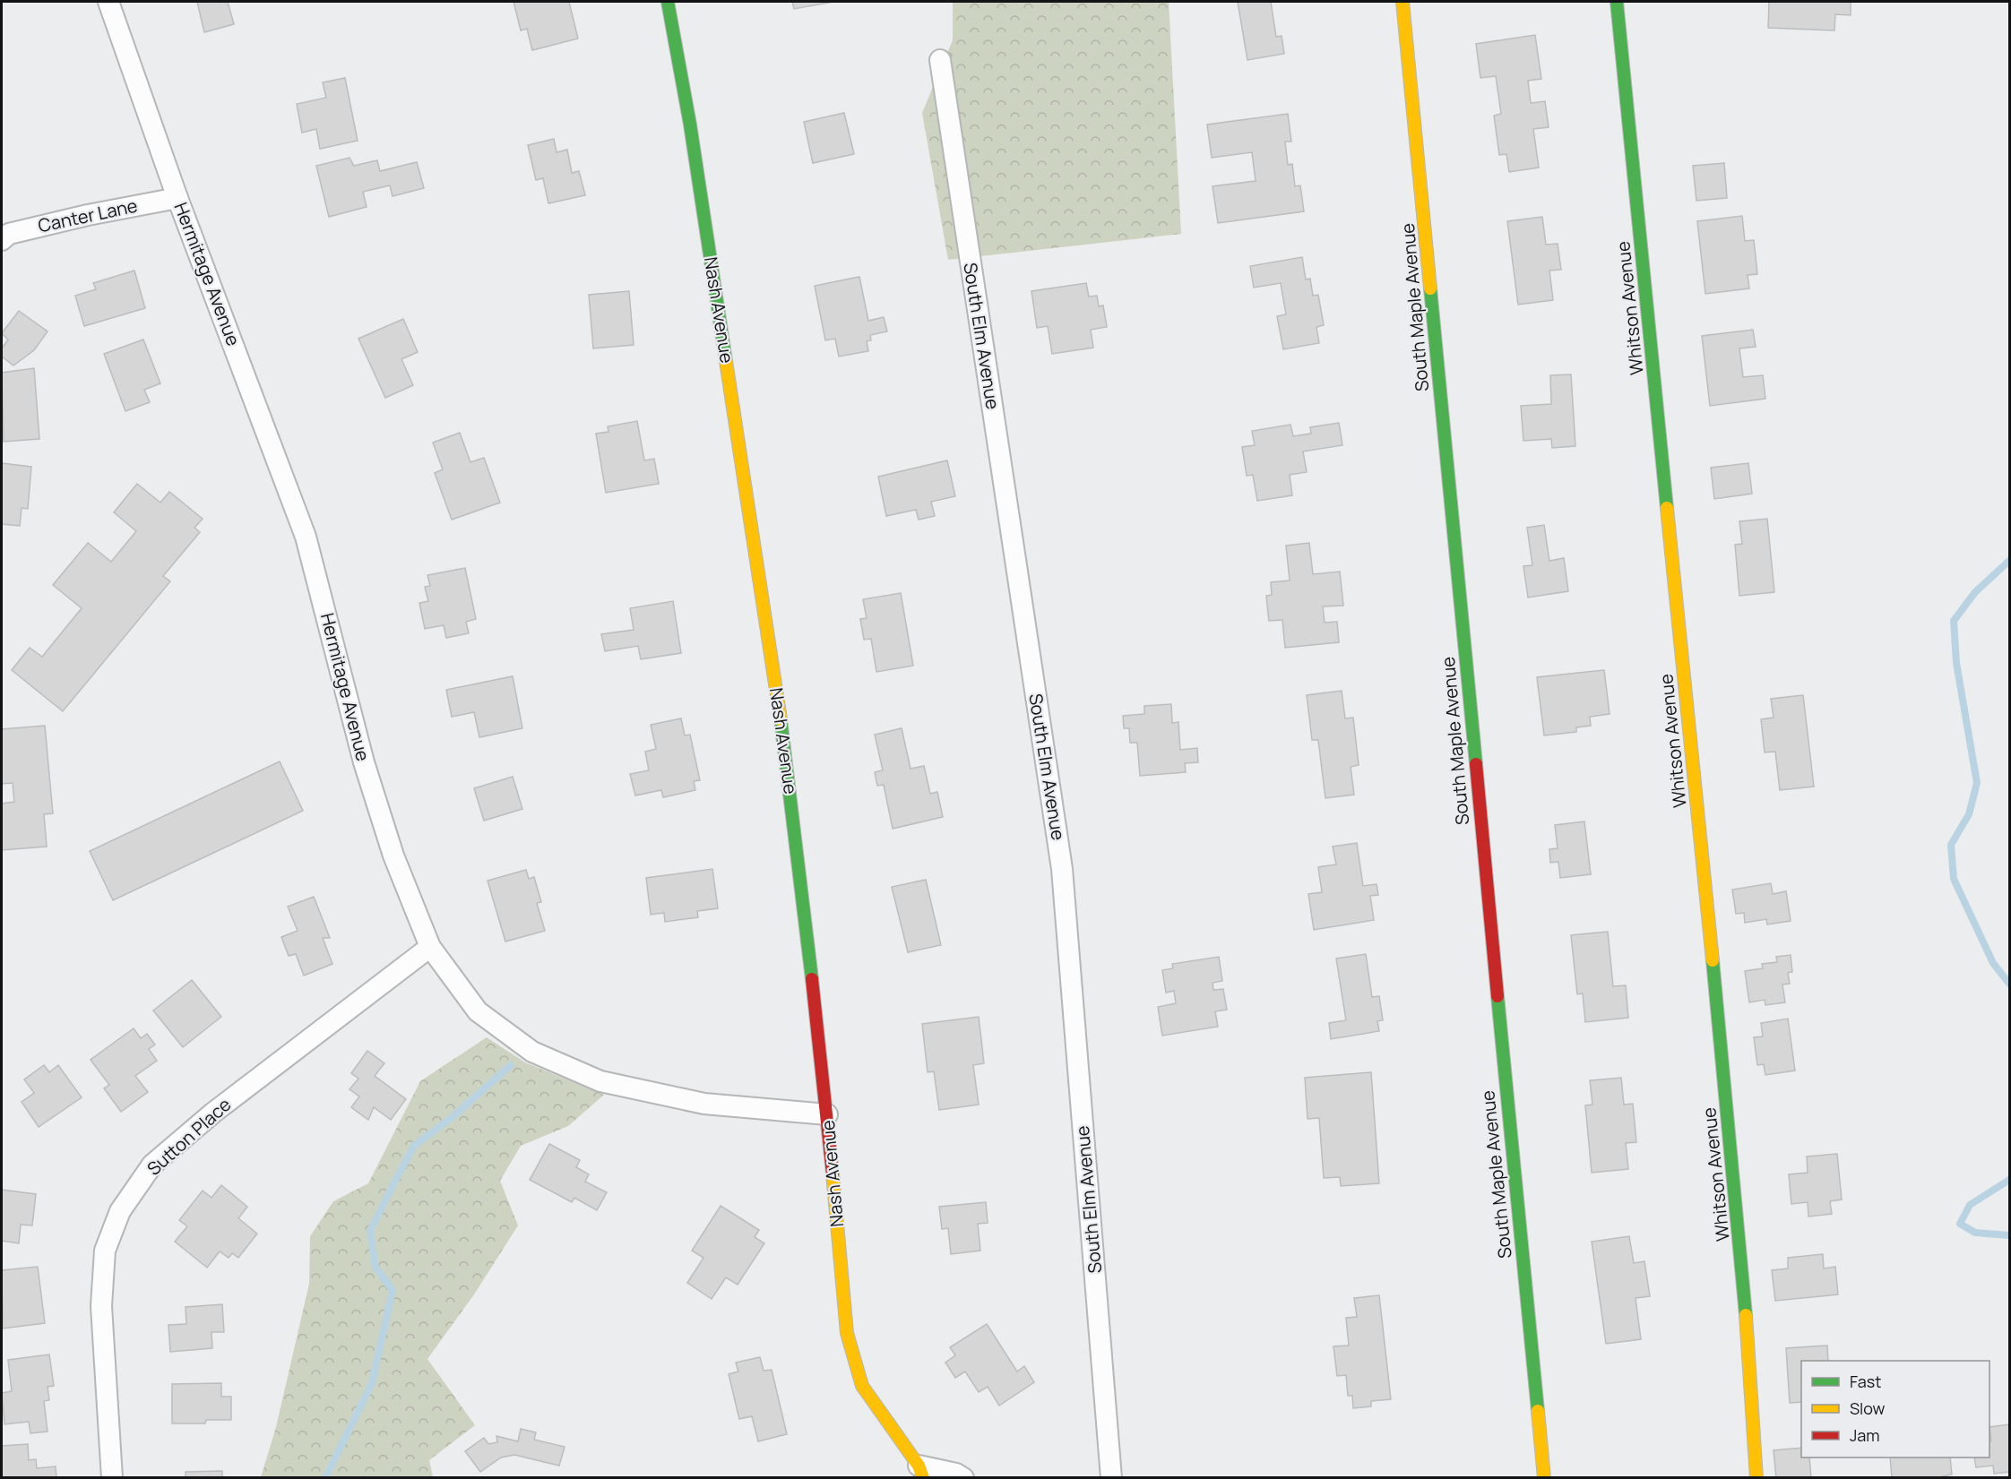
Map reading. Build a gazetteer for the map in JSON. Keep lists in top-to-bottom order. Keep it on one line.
{"streets":{"street":["Canter Lane","Hermitage Avenue","South Maple Avenue","Whitson Avenue","Nash Avenue","South Elm Avenue","Sutton Place"]},"crossings":[["Canter Lane","Hermitage Avenue"],["Hermitage Avenue","Nash Avenue"],["Hermitage Avenue","Sutton Place"]],"legend":["Fast","Slow","Jam"]}
